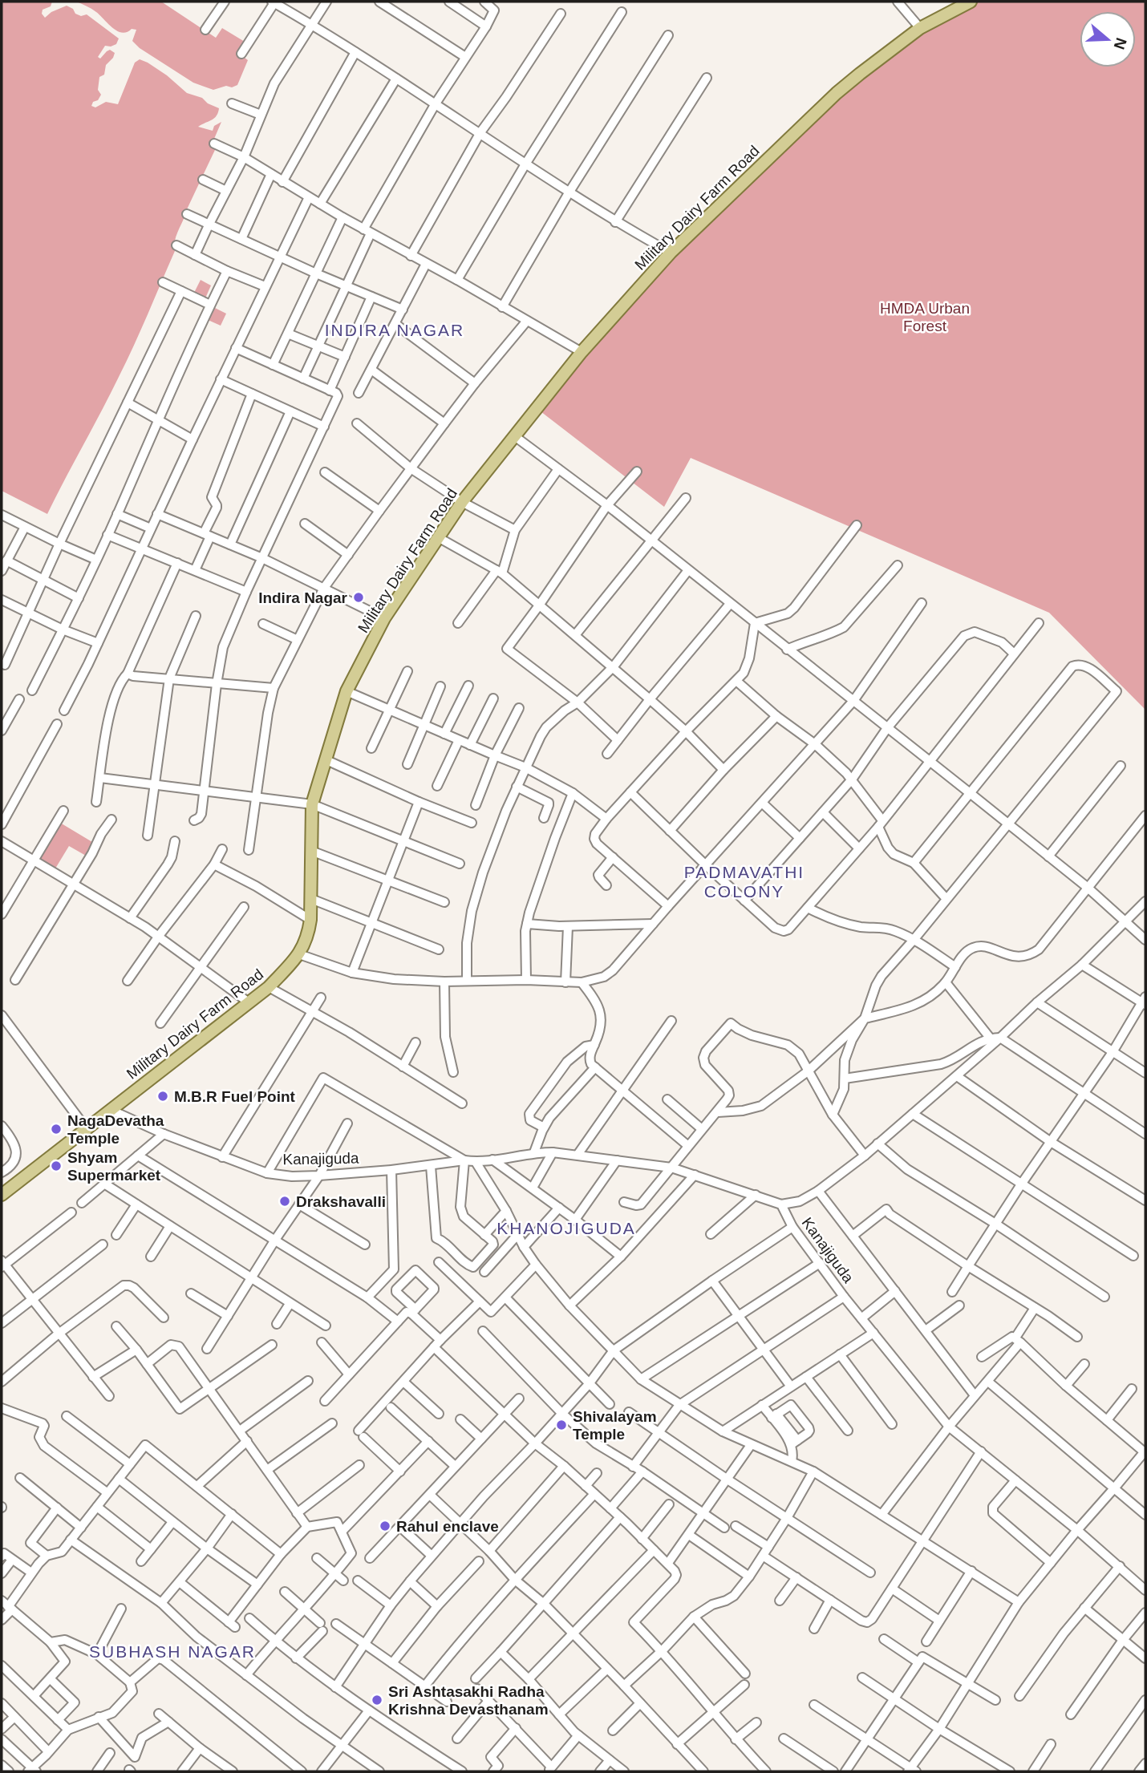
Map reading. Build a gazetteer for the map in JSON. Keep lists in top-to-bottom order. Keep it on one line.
{"streets":{"main road":["Military Dairy Farm Road"],"street":["Kanajiguda"]},"crossings":[["Military Dairy Farm Road","Kanajiguda"]],"districts":["INDIRA NAGAR","PADMAVATHI COLONY","KHANOJIGUDA","SUBHASH NAGAR"],"parks":["HMDA Urban Forest"],"places":["Indira Nagar","M.B.R Fuel Point","NagaDevatha Temple","Shyam Supermarket","Drakshavalli","Shivalayam Temple","Rahul enclave","Sri Ashtasakhi Radha Krishna Devasthanam"],"north":"right"}
